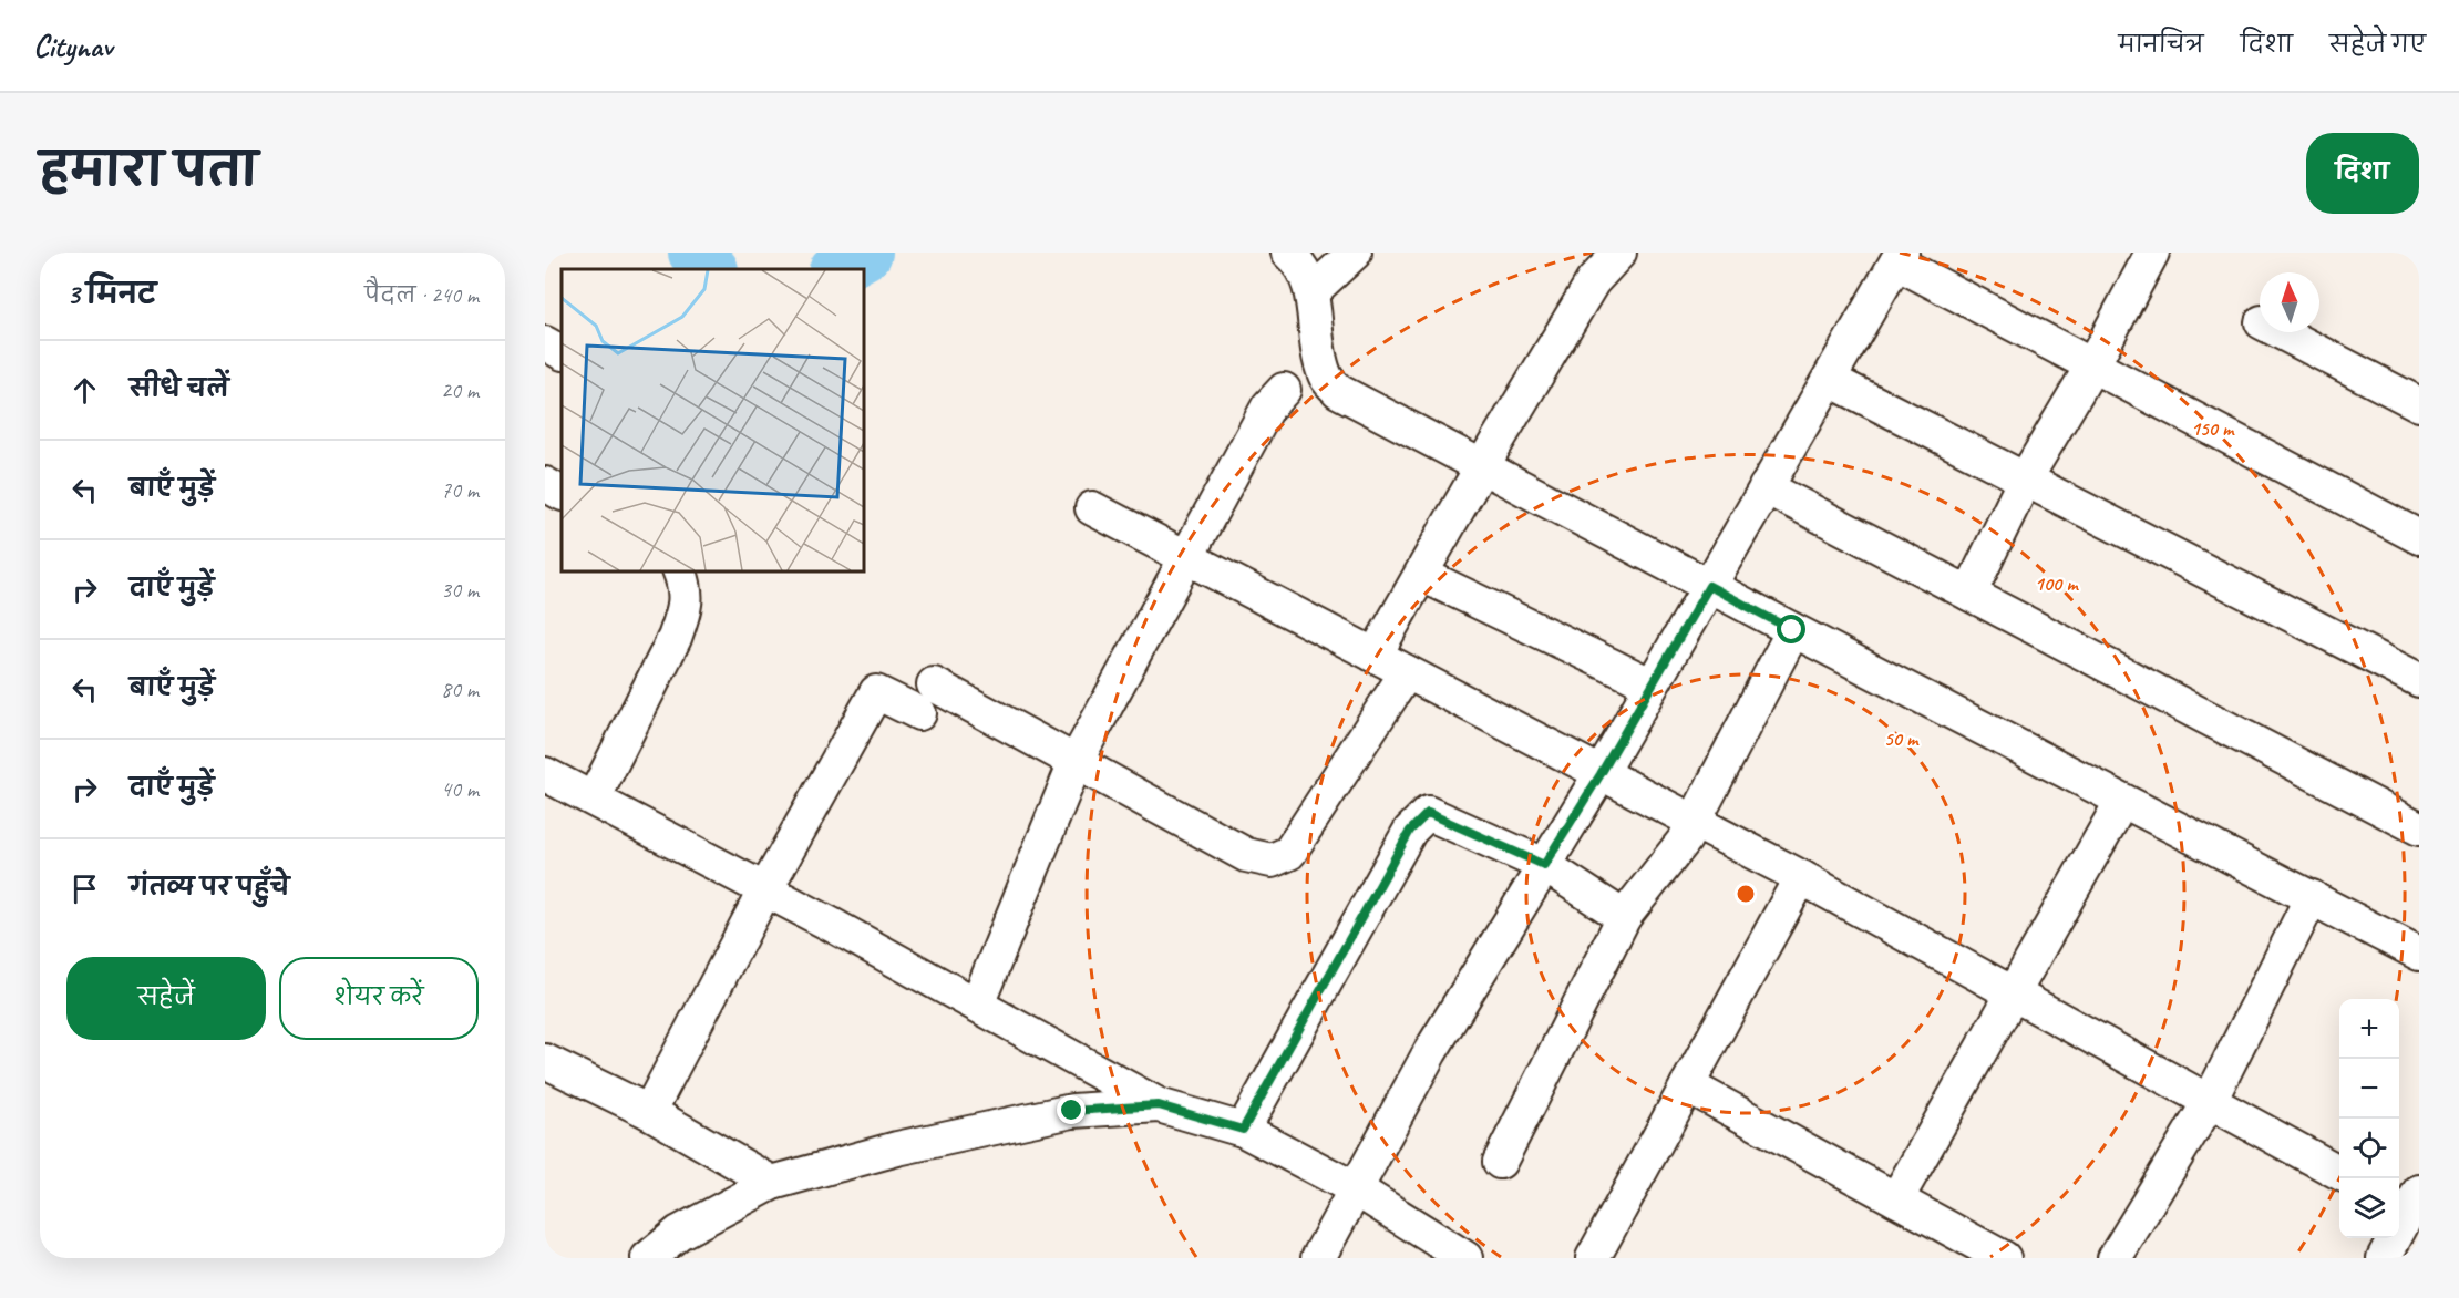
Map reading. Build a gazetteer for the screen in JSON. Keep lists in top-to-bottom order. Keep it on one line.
{"north":"top","page":{"header":"Citynav","nav":["मानचित्र","दिशा","सहेजे गए"],"title":"हमारा पता","buttons":["दिशा",["सहेजें","शेयर करें"]],"heading":["3 मिनट","पैदल · 240 m"],"list":[["सीधे चलें","20 m"],["बाएँ मुड़ें","70 m"],["दाएँ मुड़ें","30 m"],["बाएँ मुड़ें","80 m"],["दाएँ मुड़ें","40 m"],"गंतव्य पर पहुँचे"],"map_buttons":["+","−"]},"rings":["150 m","100 m","50 m"]}
